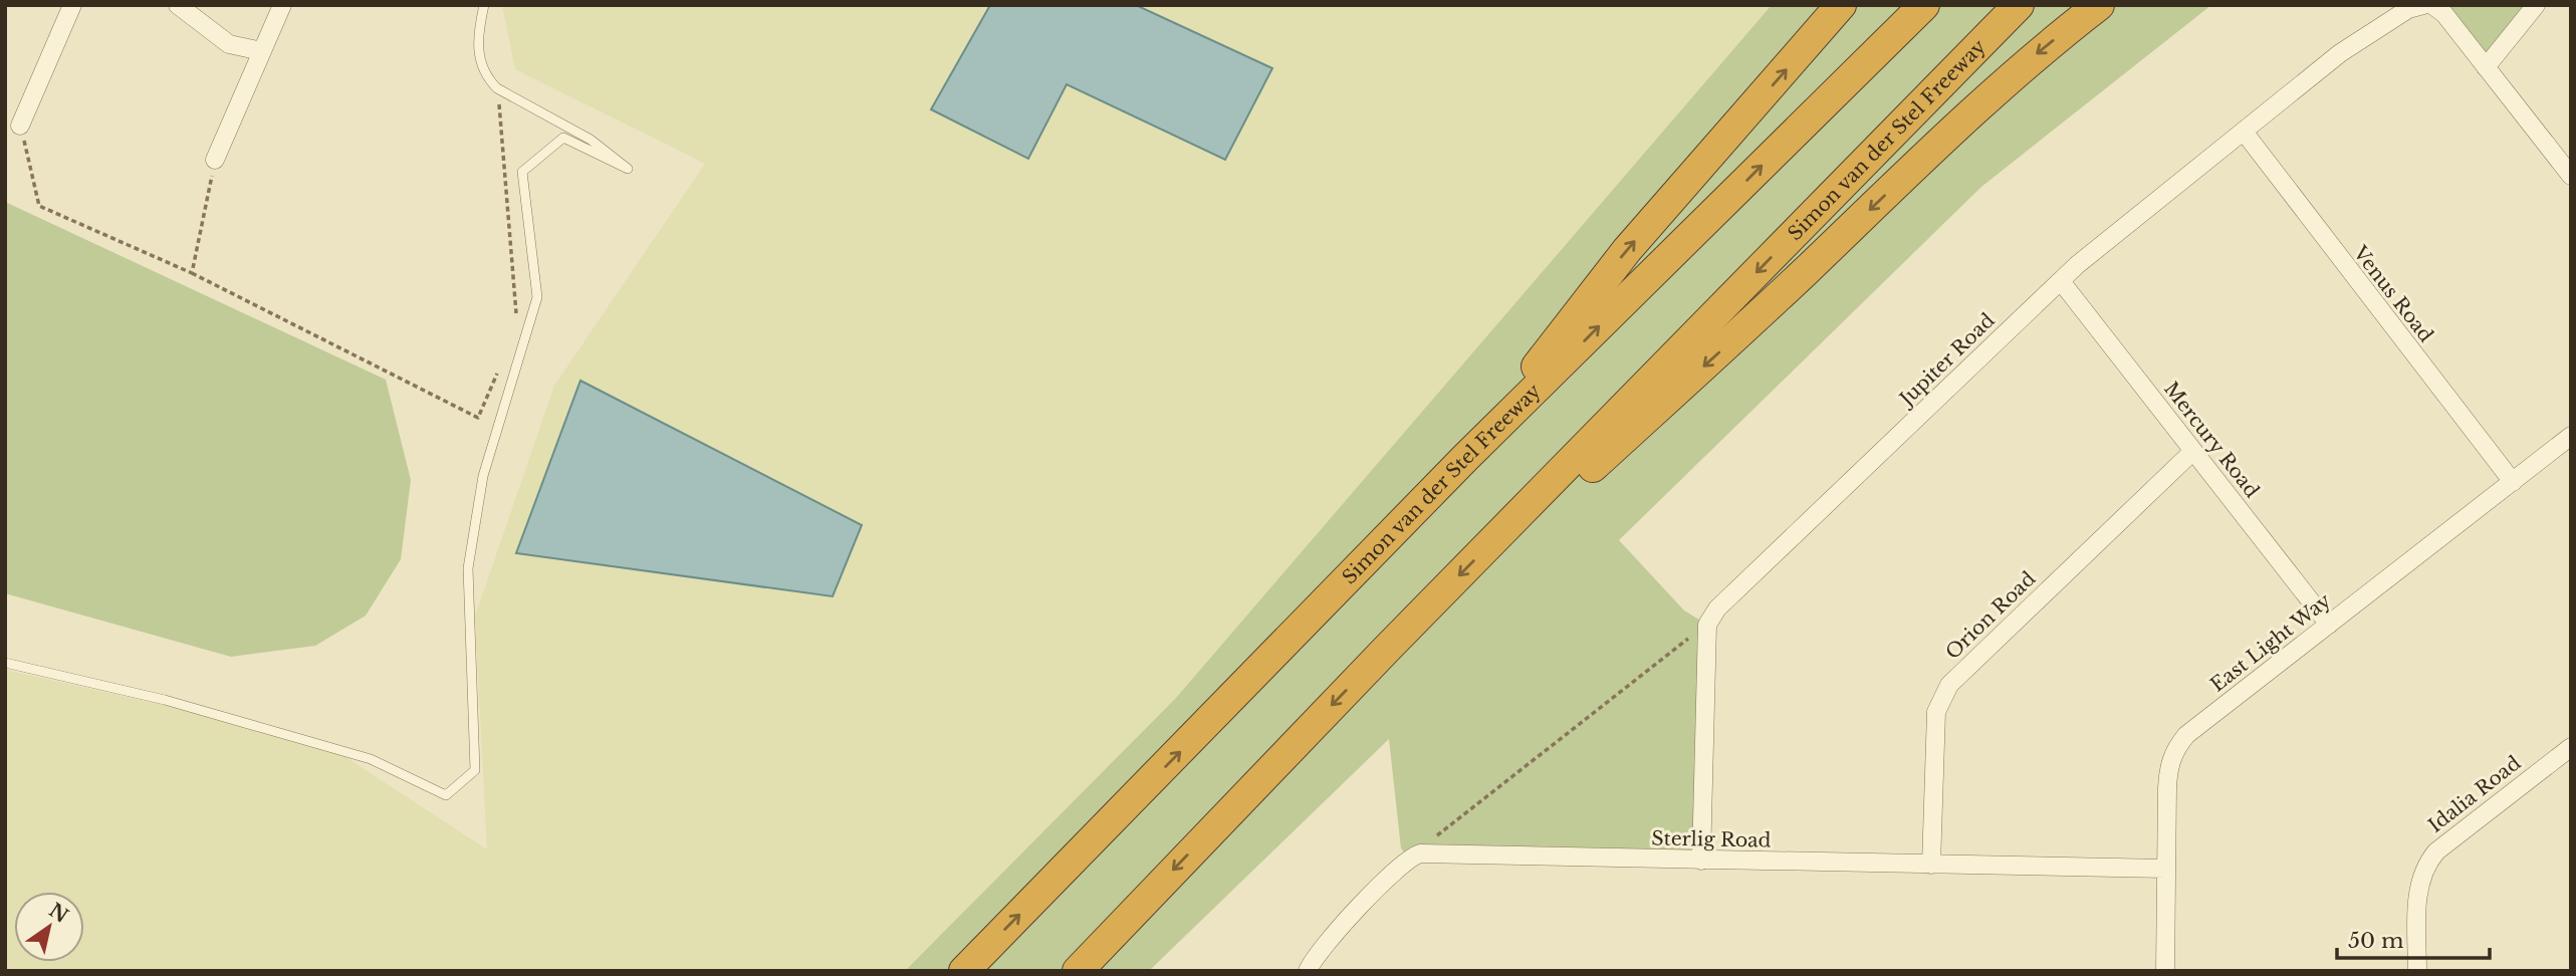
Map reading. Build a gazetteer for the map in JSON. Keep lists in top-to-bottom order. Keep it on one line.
{"streets":{"highway":["Simon van der Stel Freeway"],"street":["Venus Road","Jupiter Road","Mercury Road","Orion Road","East Light Way","Idalia Road","Sterlig Road"]},"crossings":[["Venus Road","Jupiter Road"],["Venus Road","East Light Way"],["Jupiter Road","Mercury Road"],["Mercury Road","Orion Road"],["Mercury Road","East Light Way"],["Orion Road","Sterlig Road"],["East Light Way","Sterlig Road"]],"scale_bar":"50 m","north":"top right"}
